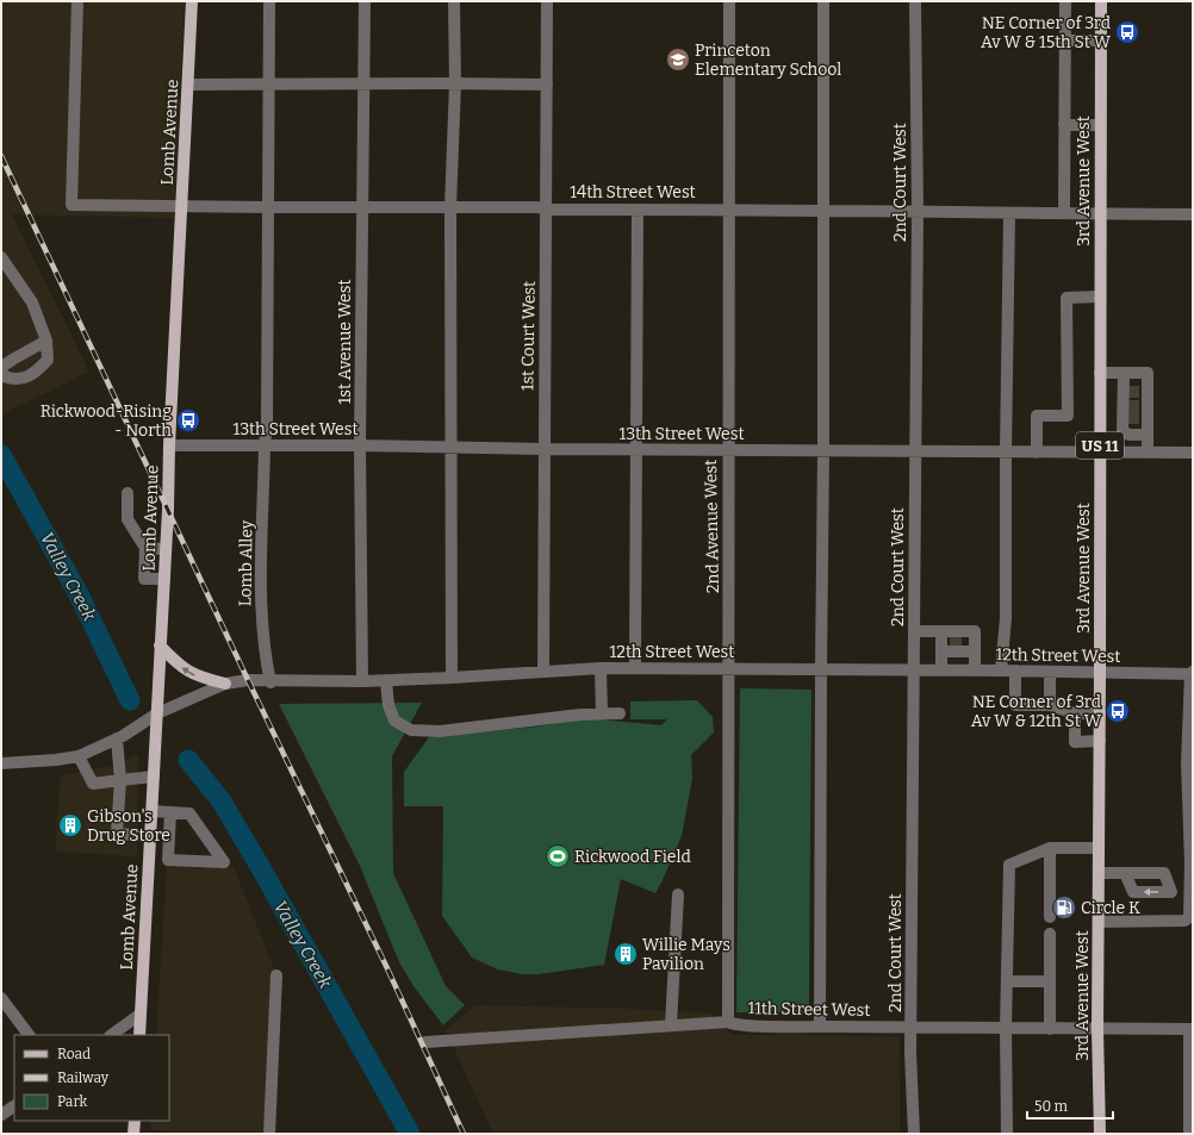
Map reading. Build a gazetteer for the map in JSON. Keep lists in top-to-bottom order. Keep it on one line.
{"streets":{"main road":["Lomb Avenue","3rd Avenue West","US 11"],"street":["2nd Court West","14th Street West","1st Court West","1st Avenue West","13th Street West","2nd Avenue West","Lomb Alley","12th Street West","11th Street West"]},"crossings":[["Lomb Avenue","14th Street West"],["Lomb Avenue","13th Street West"],["Lomb Avenue","12th Street West"],["3rd Avenue West","14th Street West"],["3rd Avenue West","13th Street West"],["3rd Avenue West","12th Street West"],["3rd Avenue West","11th Street West"],["2nd Court West","14th Street West"],["2nd Court West","13th Street West"],["2nd Court West","12th Street West"],["2nd Court West","11th Street West"],["14th Street West","1st Court West"],["14th Street West","1st Avenue West"],["14th Street West","2nd Avenue West"],["14th Street West","Lomb Alley"],["1st Court West","13th Street West"],["1st Court West","12th Street West"],["1st Avenue West","13th Street West"],["1st Avenue West","12th Street West"],["13th Street West","2nd Avenue West"],["13th Street West","Lomb Alley"],["2nd Avenue West","12th Street West"],["2nd Avenue West","11th Street West"],["Lomb Alley","12th Street West"]],"water":["Valley Creek"],"places":{"bus stop":["NE Corner of 3rd Av W & 15th St W","Rickwood-Rising - North","NE Corner of 3rd Av W & 12th St W"],"school or university":["Princeton Elementary School"],"building":["Gibson's Drug Store","Willie Mays Pavilion"],"sports":["Rickwood Field"],"fuel station":["Circle K"]},"legend":["Road","Railway","Park"],"scale_bar":"50 m"}
